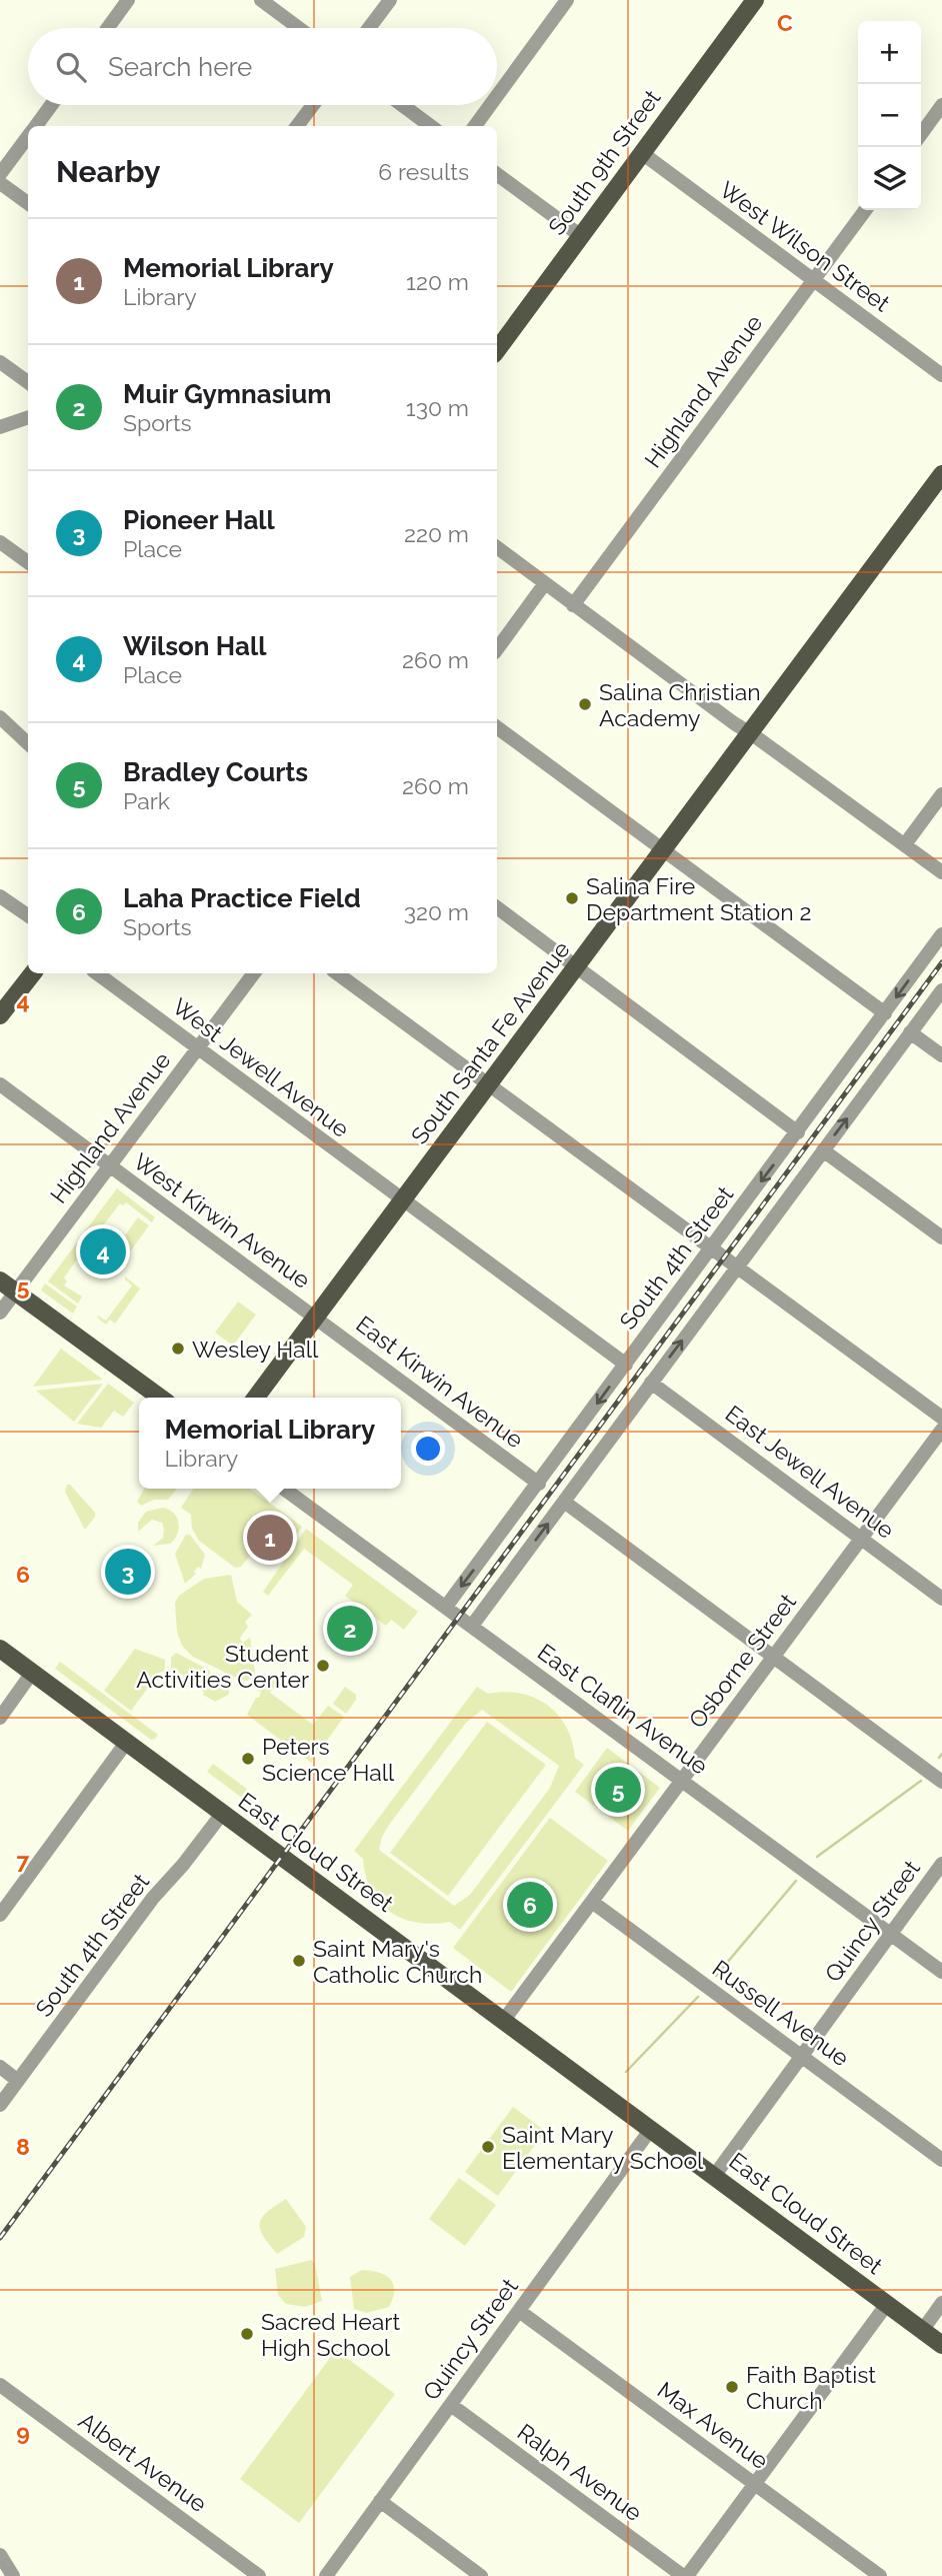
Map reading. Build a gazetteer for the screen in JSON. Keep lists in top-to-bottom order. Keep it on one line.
{"streets":{"main road":["South 9th Street","South Santa Fe Avenue","East Cloud Street"],"street":["West Wilson Street","Highland Avenue","West Jewell Avenue","West Kirwin Avenue","South 4th Street","East Kirwin Avenue","East Jewell Avenue","Osborne Street","East Claflin Avenue","Quincy Street","Russell Avenue","Max Avenue","Albert Avenue","Ralph Avenue"]},"crossings":[["South 9th Street","West Wilson Street"],["West Wilson Street","Highland Avenue"],["Highland Avenue","West Jewell Avenue"],["Highland Avenue","West Kirwin Avenue"],["South Santa Fe Avenue","West Jewell Avenue"],["South Santa Fe Avenue","West Kirwin Avenue"],["South Santa Fe Avenue","East Kirwin Avenue"],["West Kirwin Avenue","East Kirwin Avenue"],["South 4th Street","East Kirwin Avenue"],["South 4th Street","East Claflin Avenue"],["South 4th Street","East Cloud Street"],["East Jewell Avenue","Osborne Street"],["Osborne Street","East Claflin Avenue"],["Osborne Street","East Cloud Street"],["Osborne Street","Russell Avenue"],["East Claflin Avenue","Quincy Street"],["East Cloud Street","Quincy Street"],["Quincy Street","Russell Avenue"],["Quincy Street","Max Avenue"],["Quincy Street","Ralph Avenue"]],"places":["Salina Christian Academy","Salina Fire Department Station 2","Wesley Hall","Student Activities Center","Peters Science Hall","Saint Mary's Catholic Church","Saint Mary Elementary School","Sacred Heart High School","Faith Baptist Church"],"page":{"map_buttons":["+","−"],"search":"Search here","heading":["Nearby","6 results"],"list":[{"mark":"1","name":"Memorial Library","note":"Library","value":"120 m"},{"mark":"2","name":"Muir Gymnasium","note":"Sports","value":"130 m"},{"mark":"3","name":"Pioneer Hall","note":"Place","value":"220 m"},{"mark":"4","name":"Wilson Hall","note":"Place","value":"260 m"},{"mark":"5","name":"Bradley Courts","note":"Park","value":"260 m"},{"mark":"6","name":"Laha Practice Field","note":"Sports","value":"320 m"}],"pins":["4","1","3","2","5","6"],"popup":["Memorial Library","Library"]},"grid":{"columns":["C"],"rows":["4","5","6","7","8","9"]}}
